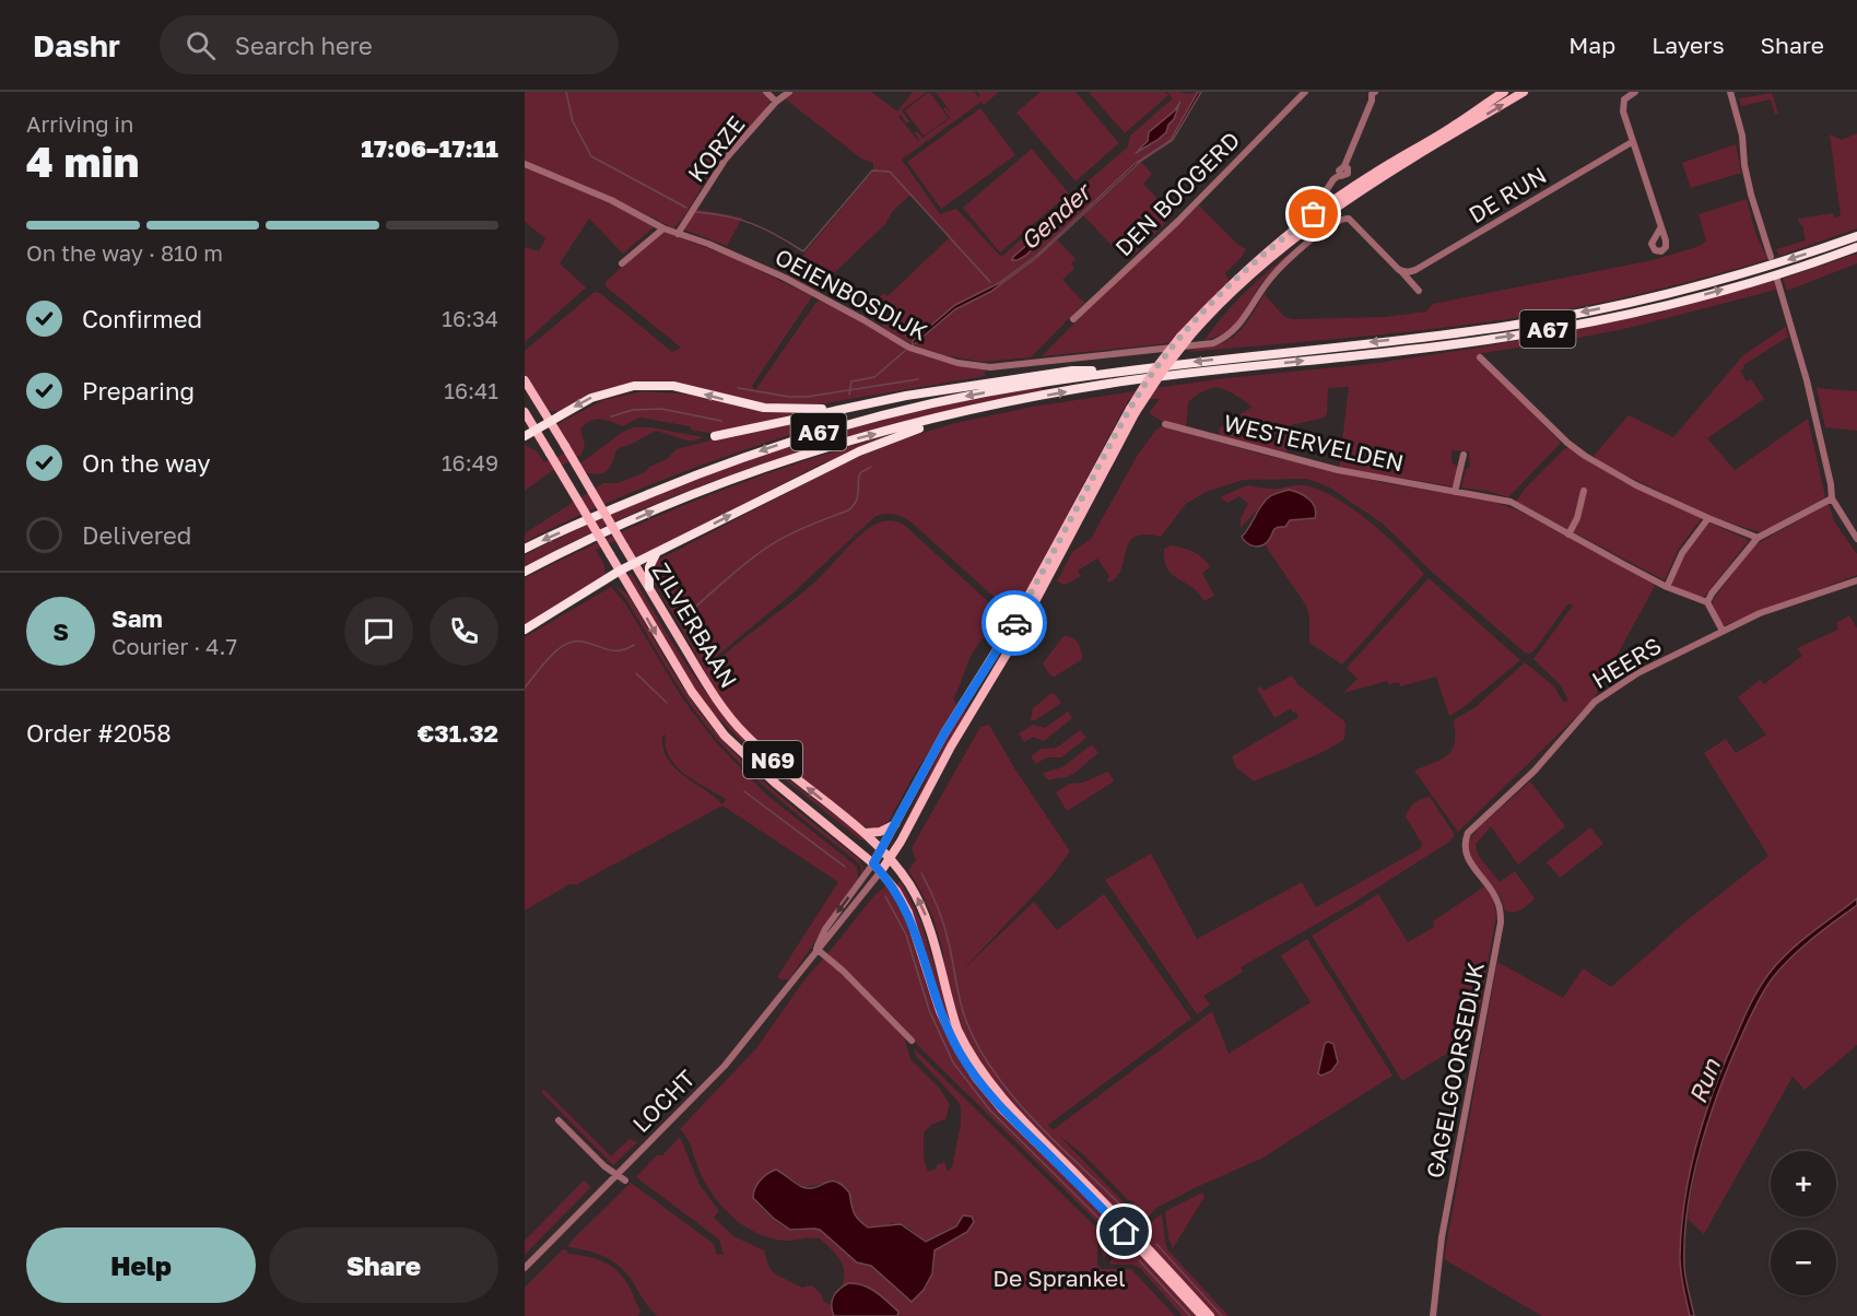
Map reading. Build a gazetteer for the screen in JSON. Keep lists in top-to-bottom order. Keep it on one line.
{"streets":{"highway":["A67"],"main road":["ZILVERBAAN","N69","LOCHT"],"street":["KORZE","DEN BOOGERD","DE RUN","OEIENBOSDIJK","WESTERVELDEN","HEERS","GAGELGOORSEDIJK"]},"crossings":[["KORZE","OEIENBOSDIJK"],["DE RUN","OEIENBOSDIJK"],["A67","ZILVERBAAN"],["ZILVERBAAN","N69"],["ZILVERBAAN","LOCHT"],["HEERS","GAGELGOORSEDIJK"],["N69","LOCHT"]],"water":["Gender","Run"],"parks":["De Sprankel"],"page":{"header":"Dashr","search":"Search here","nav":["Map","Layers","Share"],"heading":["4 min","Arriving in","17:06–17:11"],"panel":["Sam","Courier · 4.7","Order #2058","€31.32"],"bar":"On the way · 810 m","list":[["Confirmed","16:34"],["Preparing","16:41"],["On the way","16:49"],"Delivered"],"round":"S","map_buttons":["+","−"],"buttons":["Help","Share"]}}
